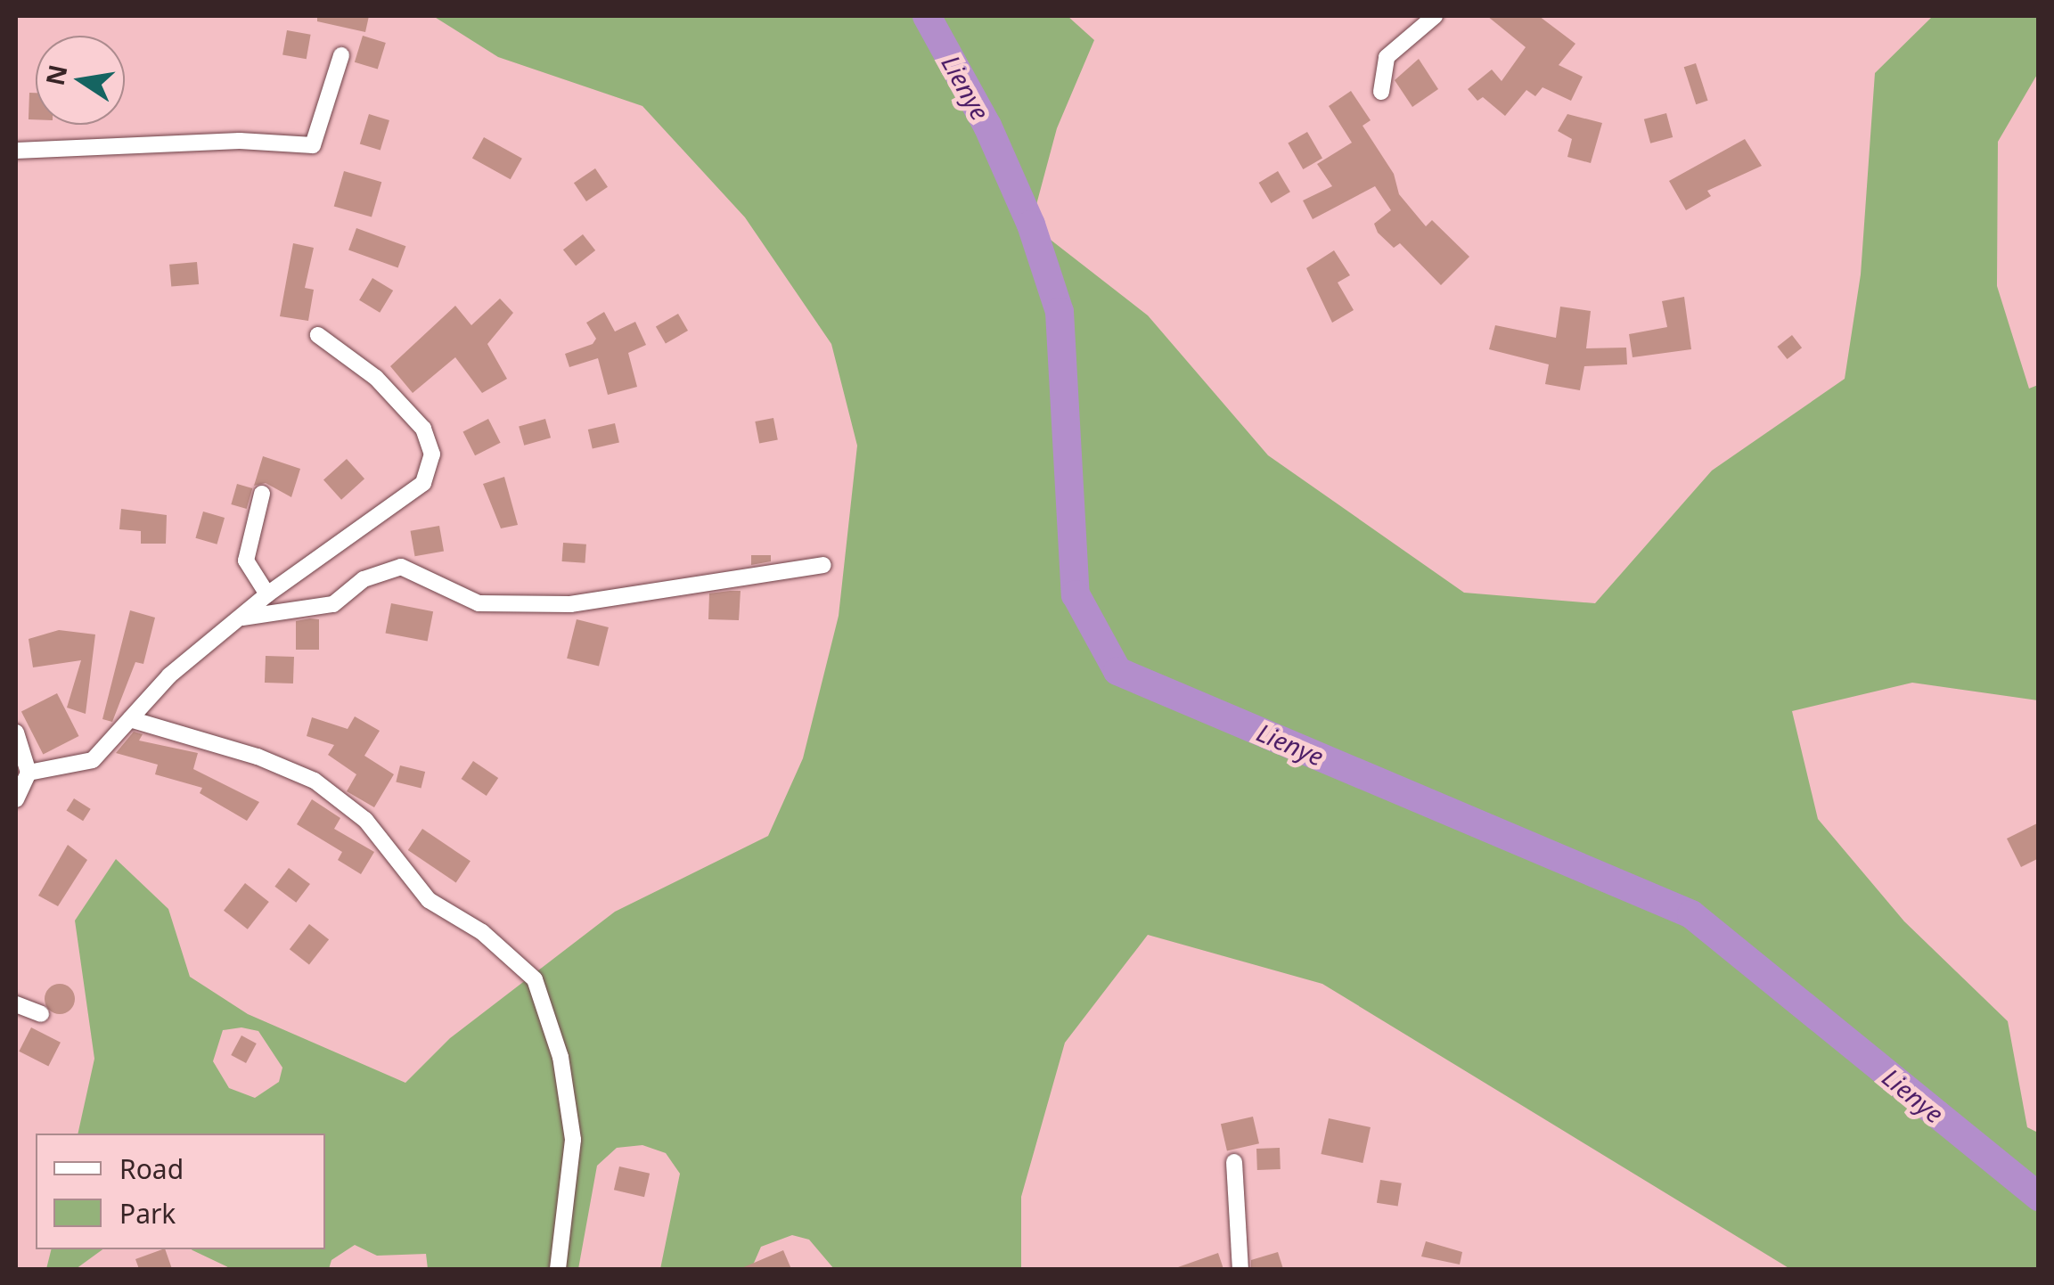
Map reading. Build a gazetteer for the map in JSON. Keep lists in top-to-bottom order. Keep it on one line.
{"water":["Lienye"],"legend":["Road","Park"],"north":"left"}
